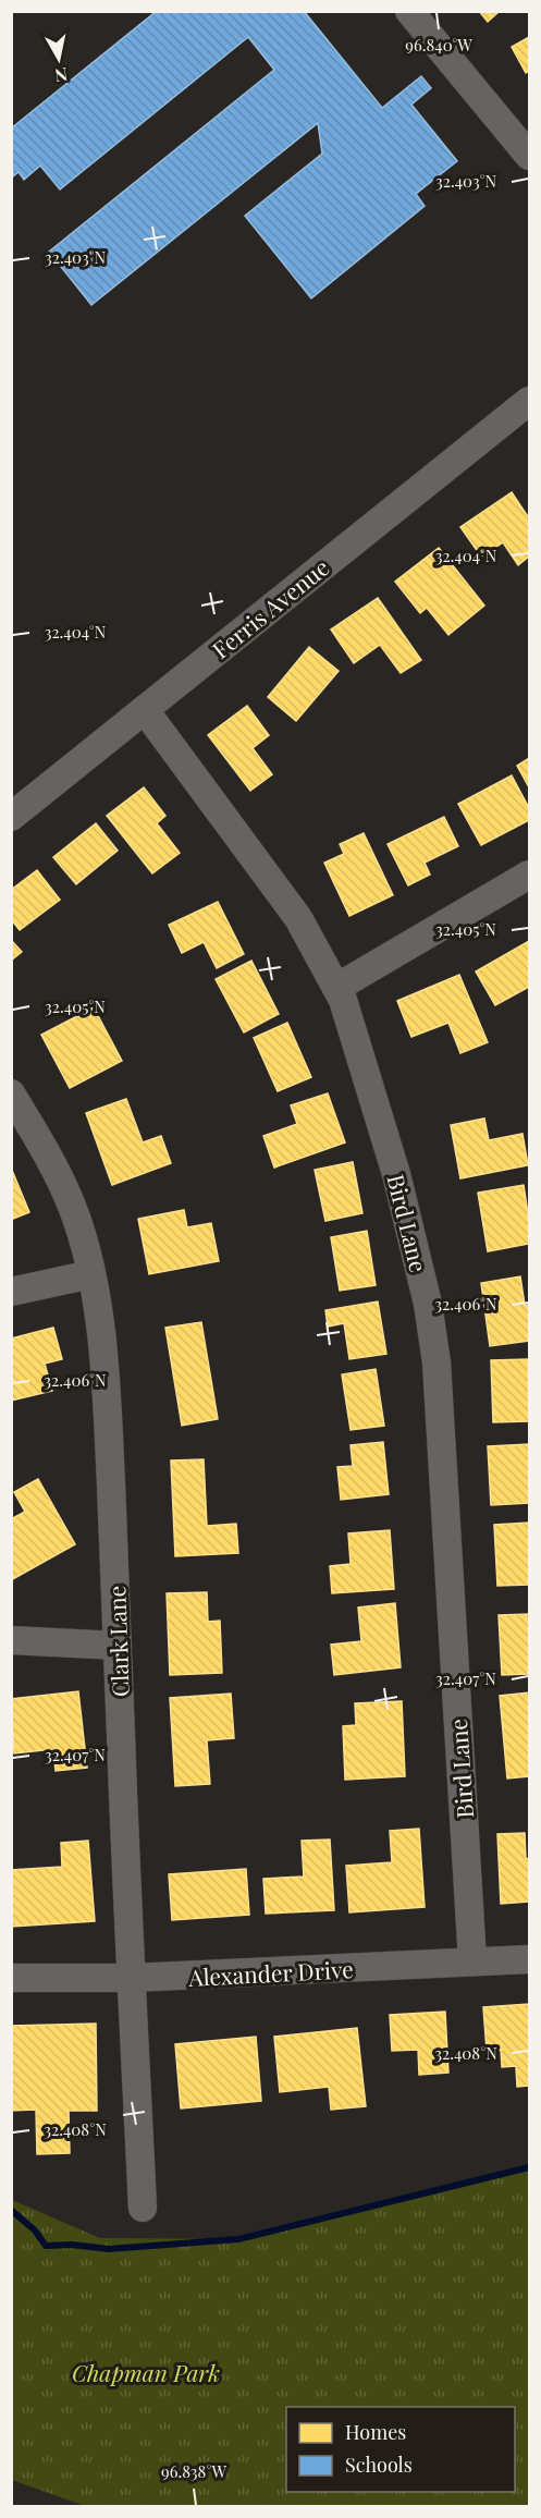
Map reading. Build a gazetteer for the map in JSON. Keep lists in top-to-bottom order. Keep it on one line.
{"streets":{"street":["Ferris Avenue","Bird Lane","Clark Lane","Alexander Drive"]},"crossings":[["Ferris Avenue","Bird Lane"],["Bird Lane","Alexander Drive"],["Clark Lane","Alexander Drive"]],"parks":["Chapman Park"],"legend":["Homes","Schools"],"north":"bottom","coordinates":["96.840°W","32.403°N","32.404°N","32.405°N","32.406°N","32.407°N","32.408°N","96.838°W"]}
